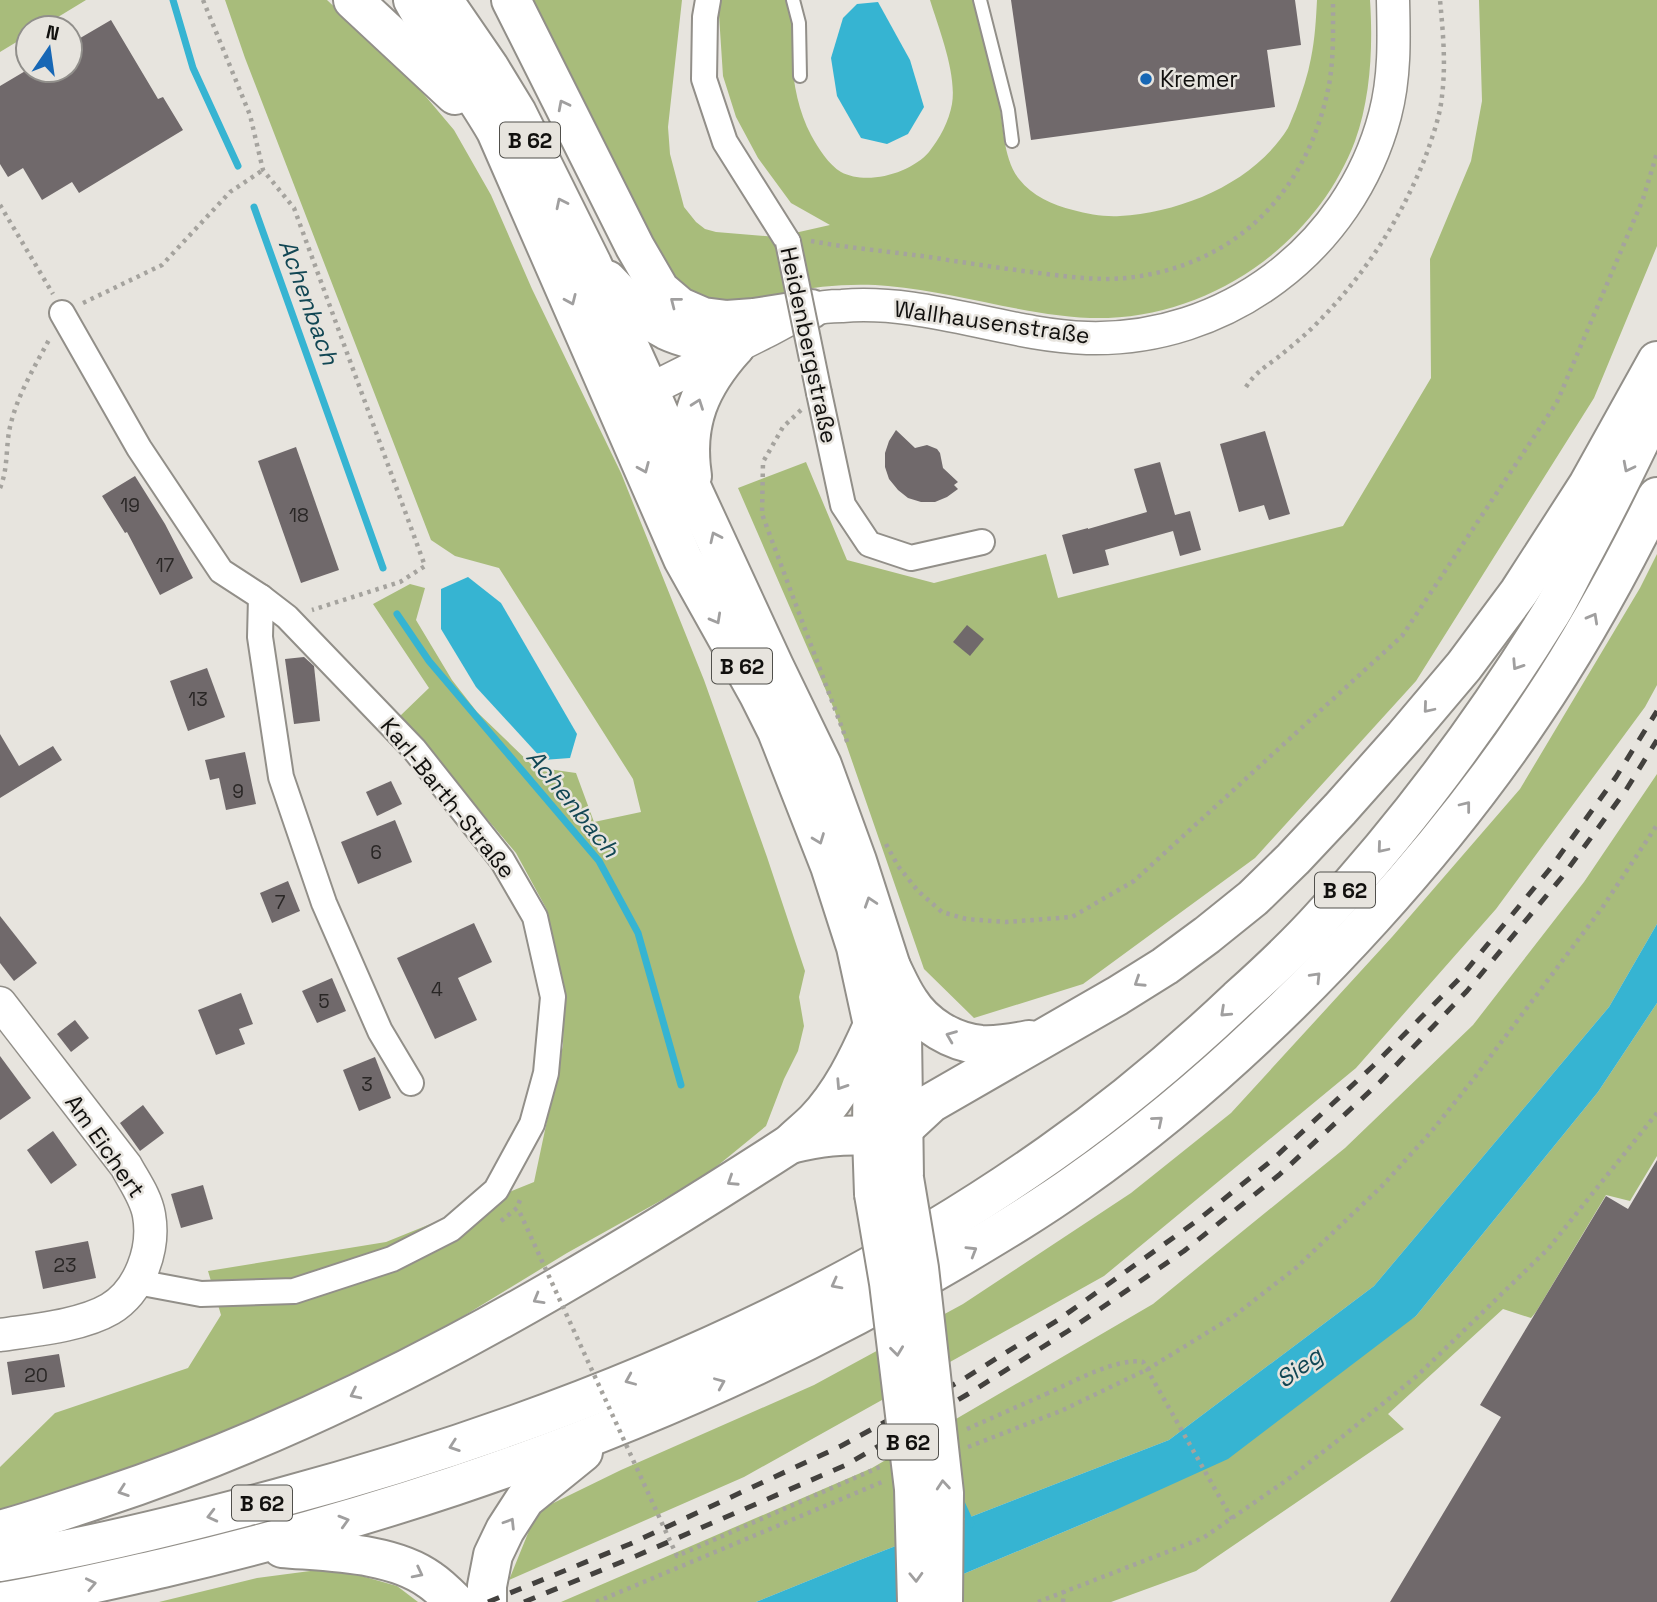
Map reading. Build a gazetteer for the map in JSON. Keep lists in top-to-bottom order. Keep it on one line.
{"streets":{"main road":["B 62"],"street":["Wallhausenstraße","Heidenbergstraße","Karl-Barth-Straße","Am Eichert"]},"crossings":[["B 62","Wallhausenstraße"],["Karl-Barth-Straße","Am Eichert"]],"water":["Achenbach","Sieg"],"places":["Kremer"],"house_numbers":["19","18","17","13","9","6","7","4","5","3","23","20"],"north":"top"}
